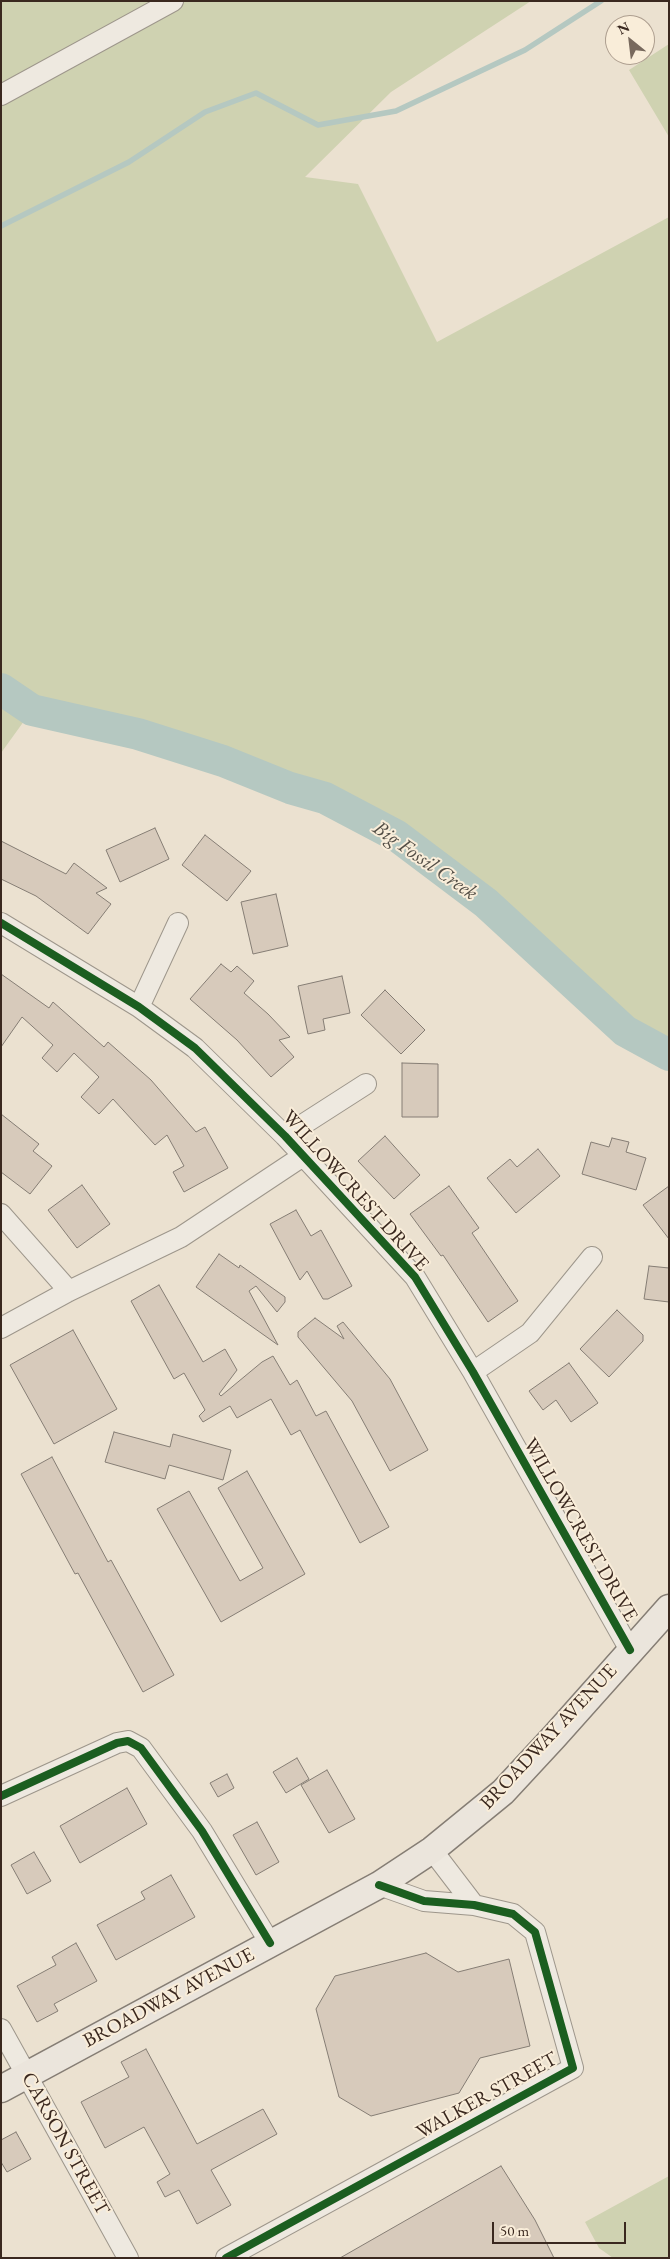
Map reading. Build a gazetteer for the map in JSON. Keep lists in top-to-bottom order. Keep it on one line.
{"streets":{"main road":["BROADWAY AVENUE"],"street":["WILLOWCREST DRIVE","WALKER STREET","CARSON STREET"]},"crossings":[["WILLOWCREST DRIVE","BROADWAY AVENUE"],["BROADWAY AVENUE","WALKER STREET"],["BROADWAY AVENUE","CARSON STREET"]],"water":["Big Fossil Creek"],"scale_bar":"50 m","north":"top left"}
